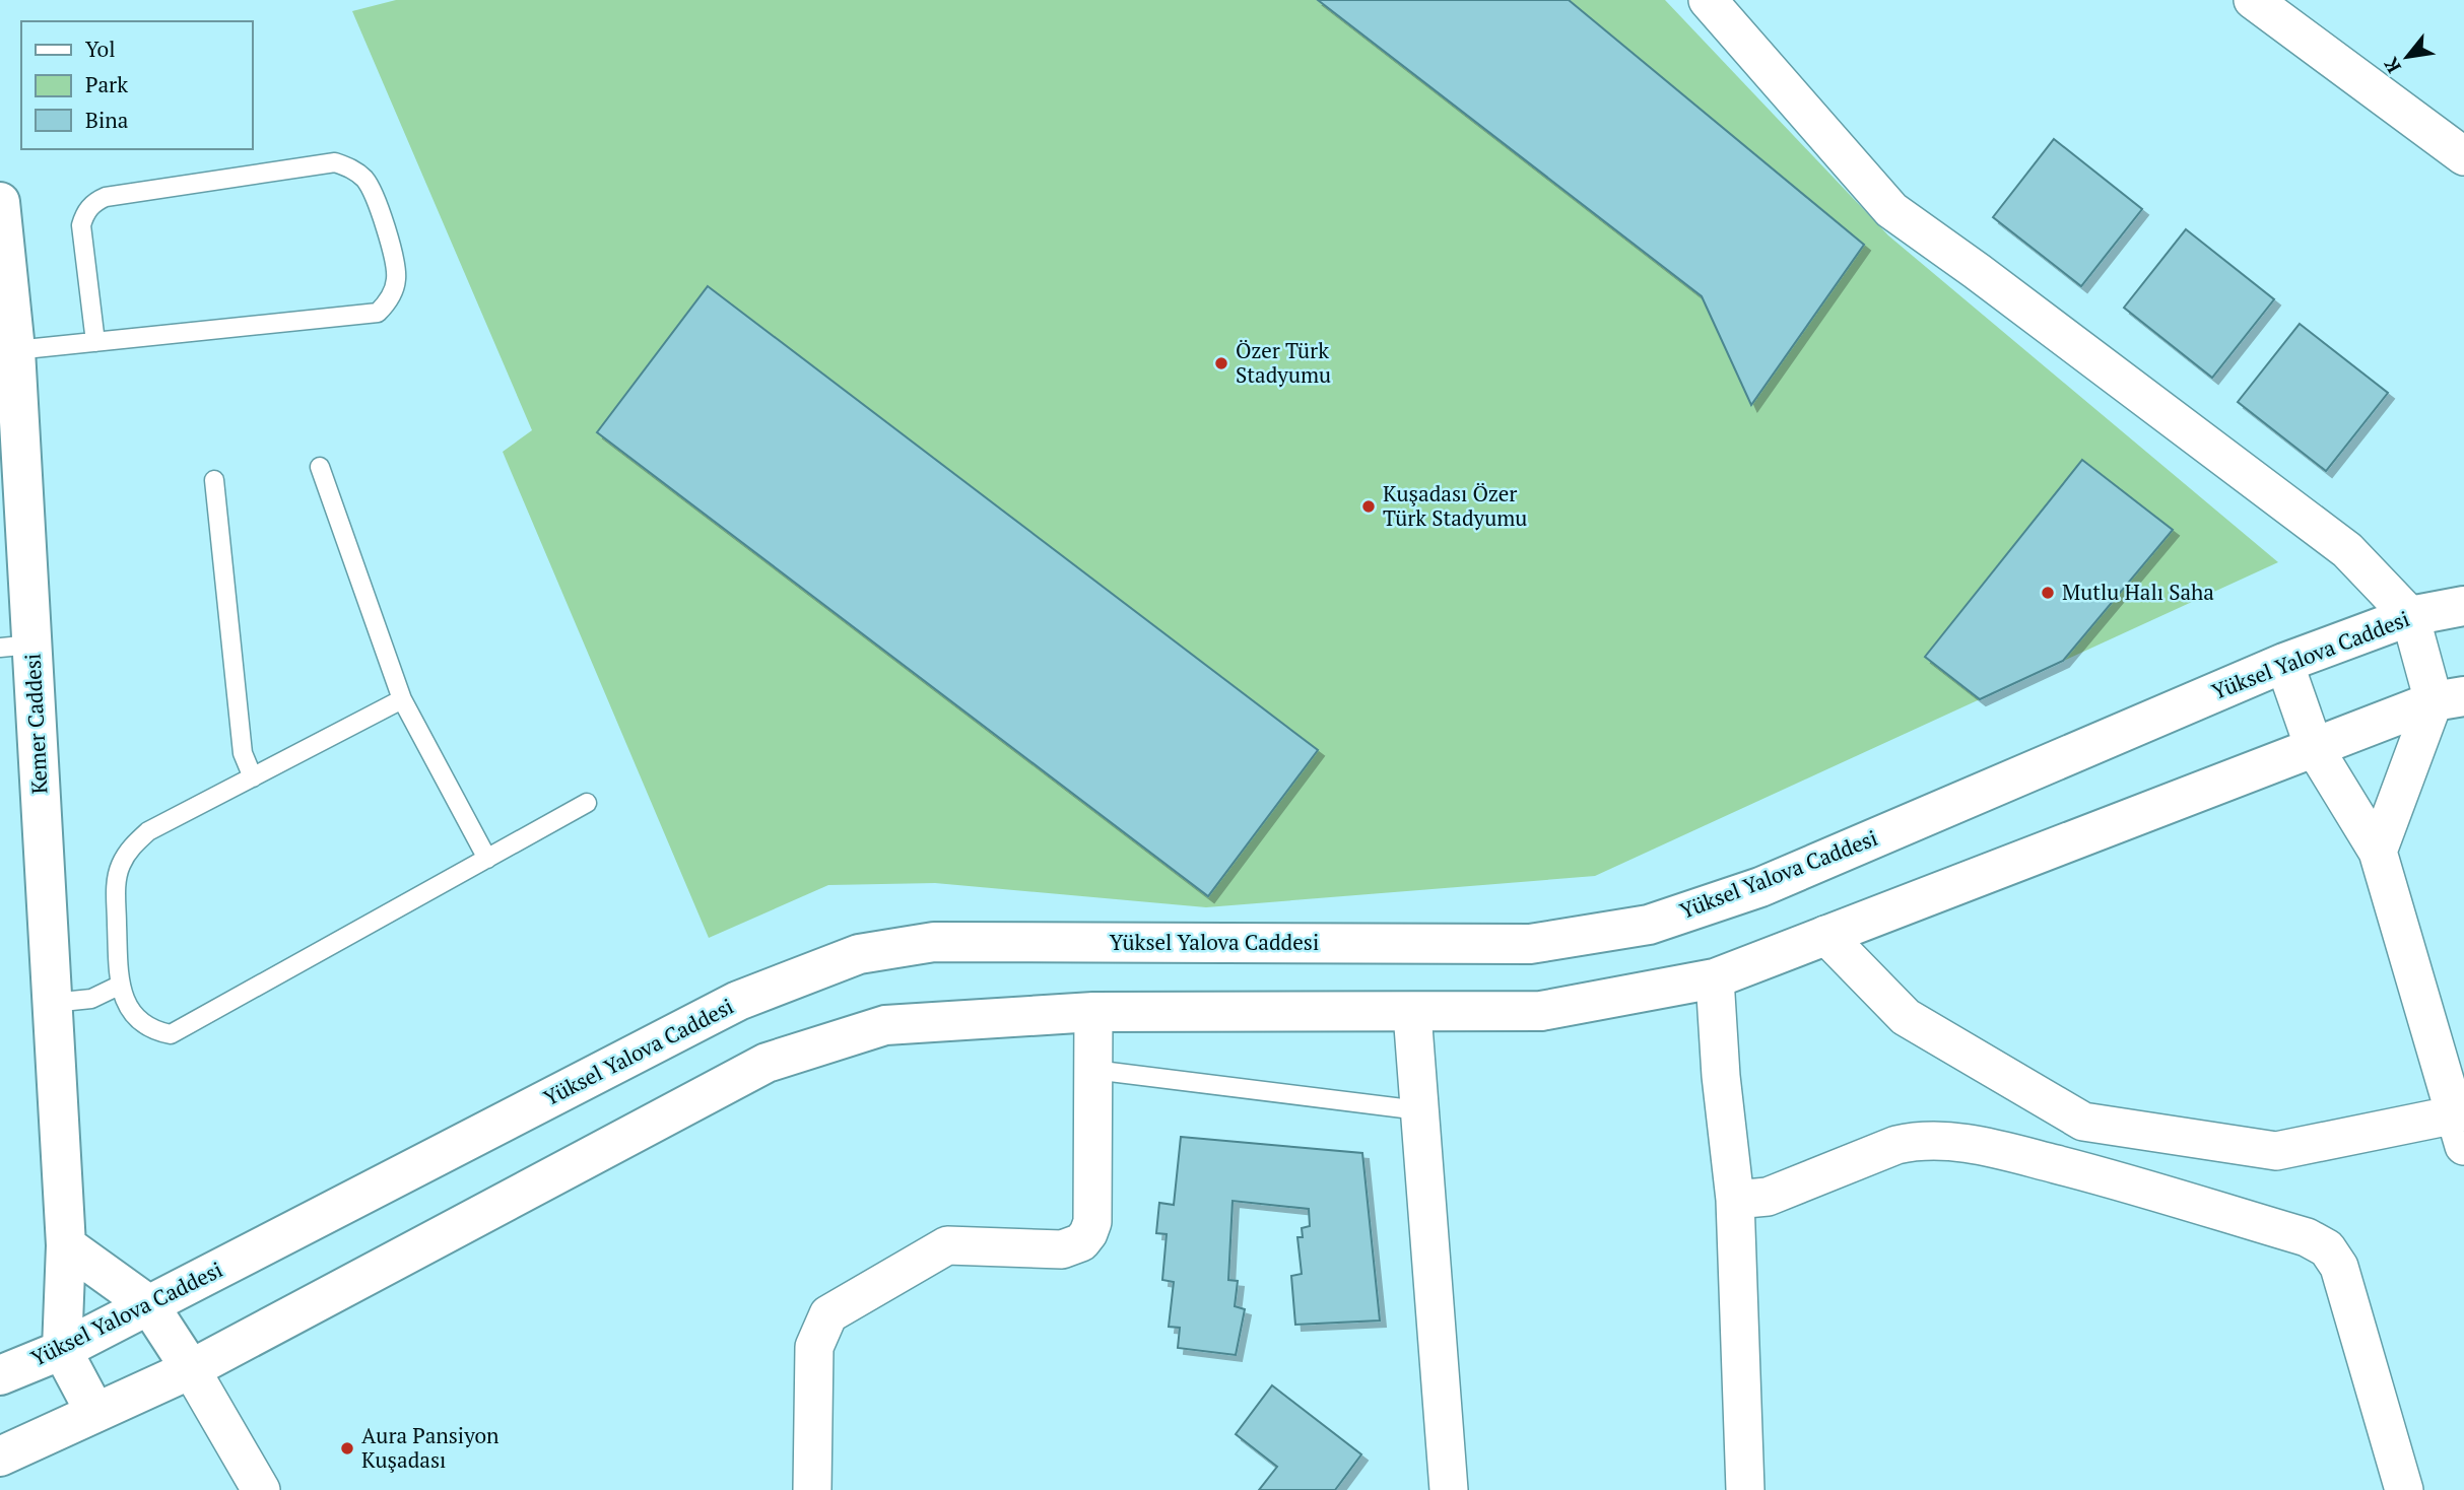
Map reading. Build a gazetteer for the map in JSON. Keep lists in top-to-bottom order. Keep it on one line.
{"streets":{"main road":["Yüksel Yalova Caddesi","Kemer Caddesi"]},"crossings":[["Yüksel Yalova Caddesi","Kemer Caddesi"]],"places":["Özer Türk Stadyumu","Kuşadası Özer Türk Stadyumu","Mutlu Halı Saha","Aura Pansiyon Kuşadası"],"legend":["Yol","Park","Bina"],"north":"bottom left"}
